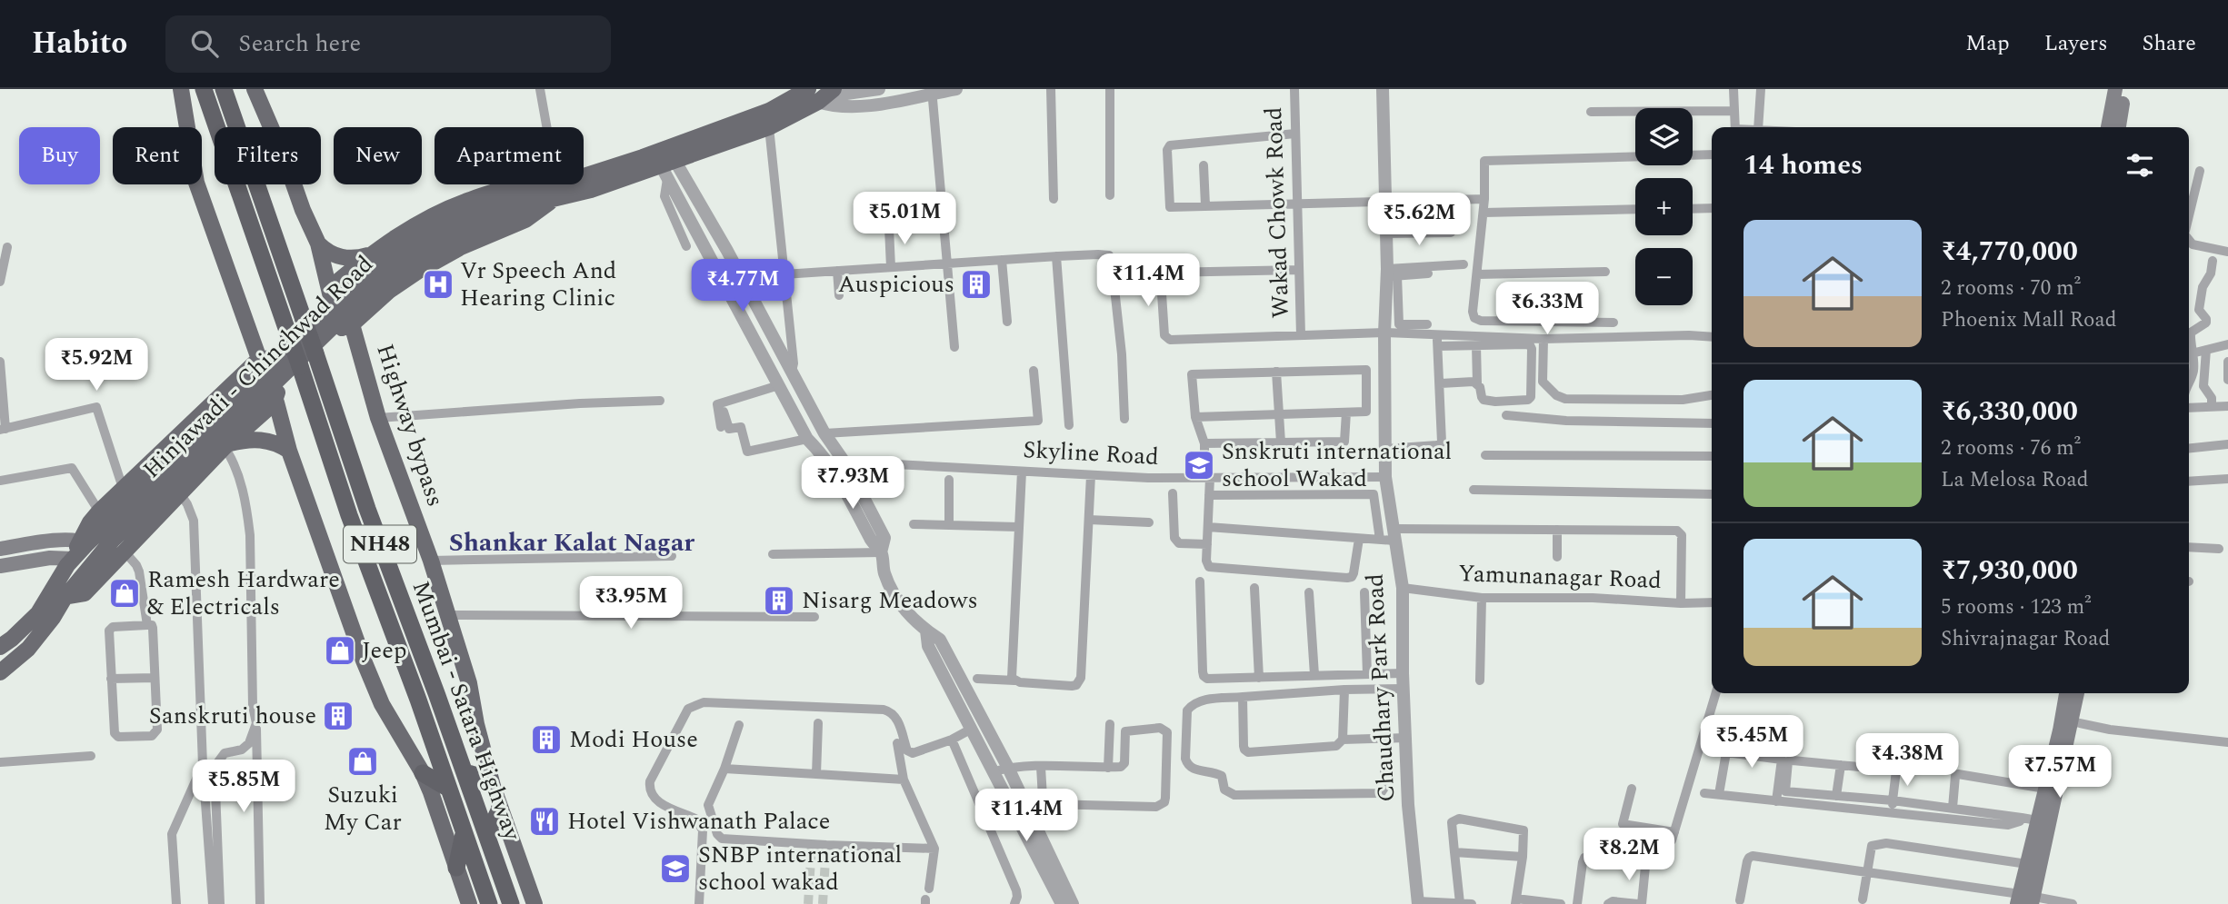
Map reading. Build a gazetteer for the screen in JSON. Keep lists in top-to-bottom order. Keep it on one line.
{"streets":{"highway":["NH48","Mumbai - Satara Highway"],"main road":["Hinjawadi - Chinchwad Road","Highway bypass"],"street":["Wakad Chowk Road","Skyline Road","Yamunanagar Road","Chaudhary Park Road"]},"crossings":[["Hinjawadi - Chinchwad Road","NH48"],["Hinjawadi - Chinchwad Road","Mumbai - Satara Highway"],["Skyline Road","Chaudhary Park Road"],["NH48","Mumbai - Satara Highway"],["Yamunanagar Road","Chaudhary Park Road"]],"districts":["Shankar Kalat Nagar"],"places":{"hospital":["Vr Speech And Hearing Clinic"],"building":["Auspicious","Nisarg Meadows","Sanskruti house","Modi House"],"school or university":["Snskruti international school Wakad","SNBP international school wakad"],"shop":["Ramesh Hardware & Electricals","Jeep","Suzuki My Car"],"restaurant":["Hotel Vishwanath Palace"]},"page":{"header":"Habito","search":"Search here","nav":["Map","Layers","Share"],"map_buttons":["+","−"],"chip":["Buy","Rent","Filters","New","Apartment"],"heading":"14 homes","price":["₹5.01M","₹5.62M","₹11.4M","₹4.77M","₹6.33M","₹5.92M","₹7.93M","₹3.95M","₹5.45M","₹4.38M","₹7.57M","₹5.85M","₹11.4M","₹8.2M"],"list":[{"name":"₹4,770,000","note":"2 rooms · 70 m² · Phoenix Mall Road"},{"name":"₹6,330,000","note":"2 rooms · 76 m² · La Melosa Road"},{"name":"₹7,930,000","note":"5 rooms · 123 m² · Shivrajnagar Road"}]}}
